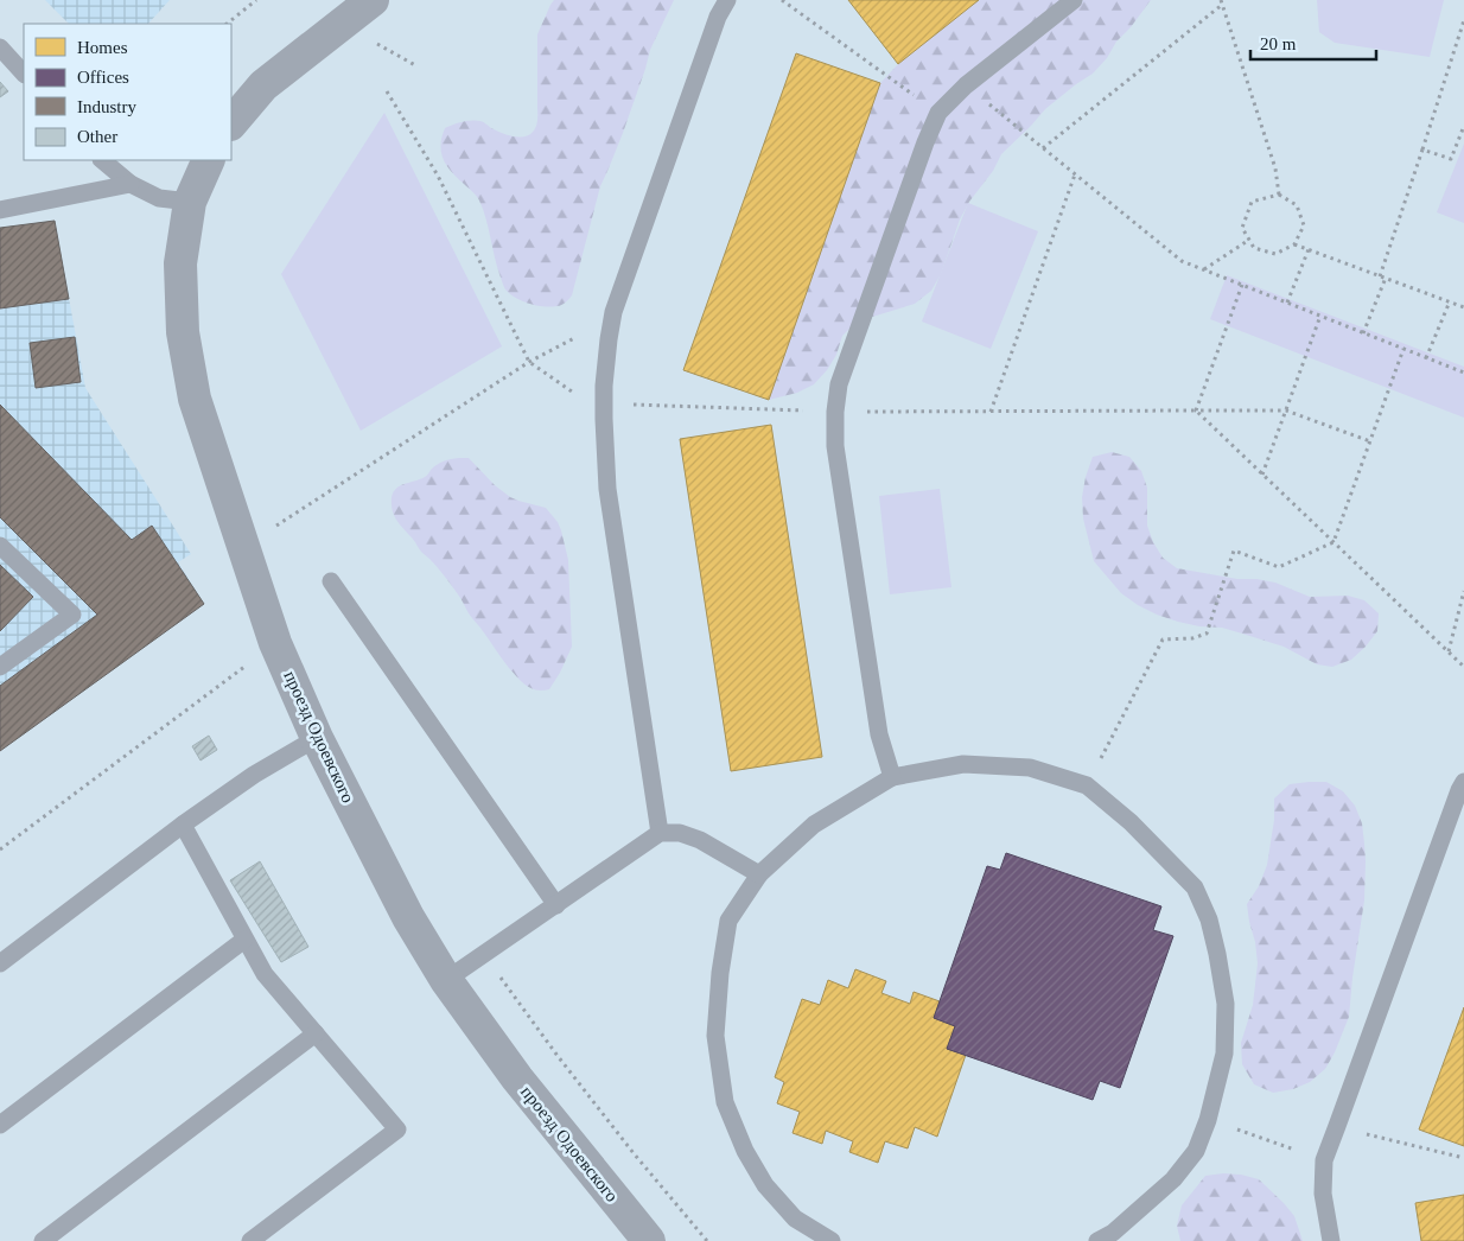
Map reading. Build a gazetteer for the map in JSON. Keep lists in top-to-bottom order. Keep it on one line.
{"streets":{"street":["проезд Одоевского"]},"legend":["Homes","Offices","Industry","Other"],"scale_bar":"20 m"}
